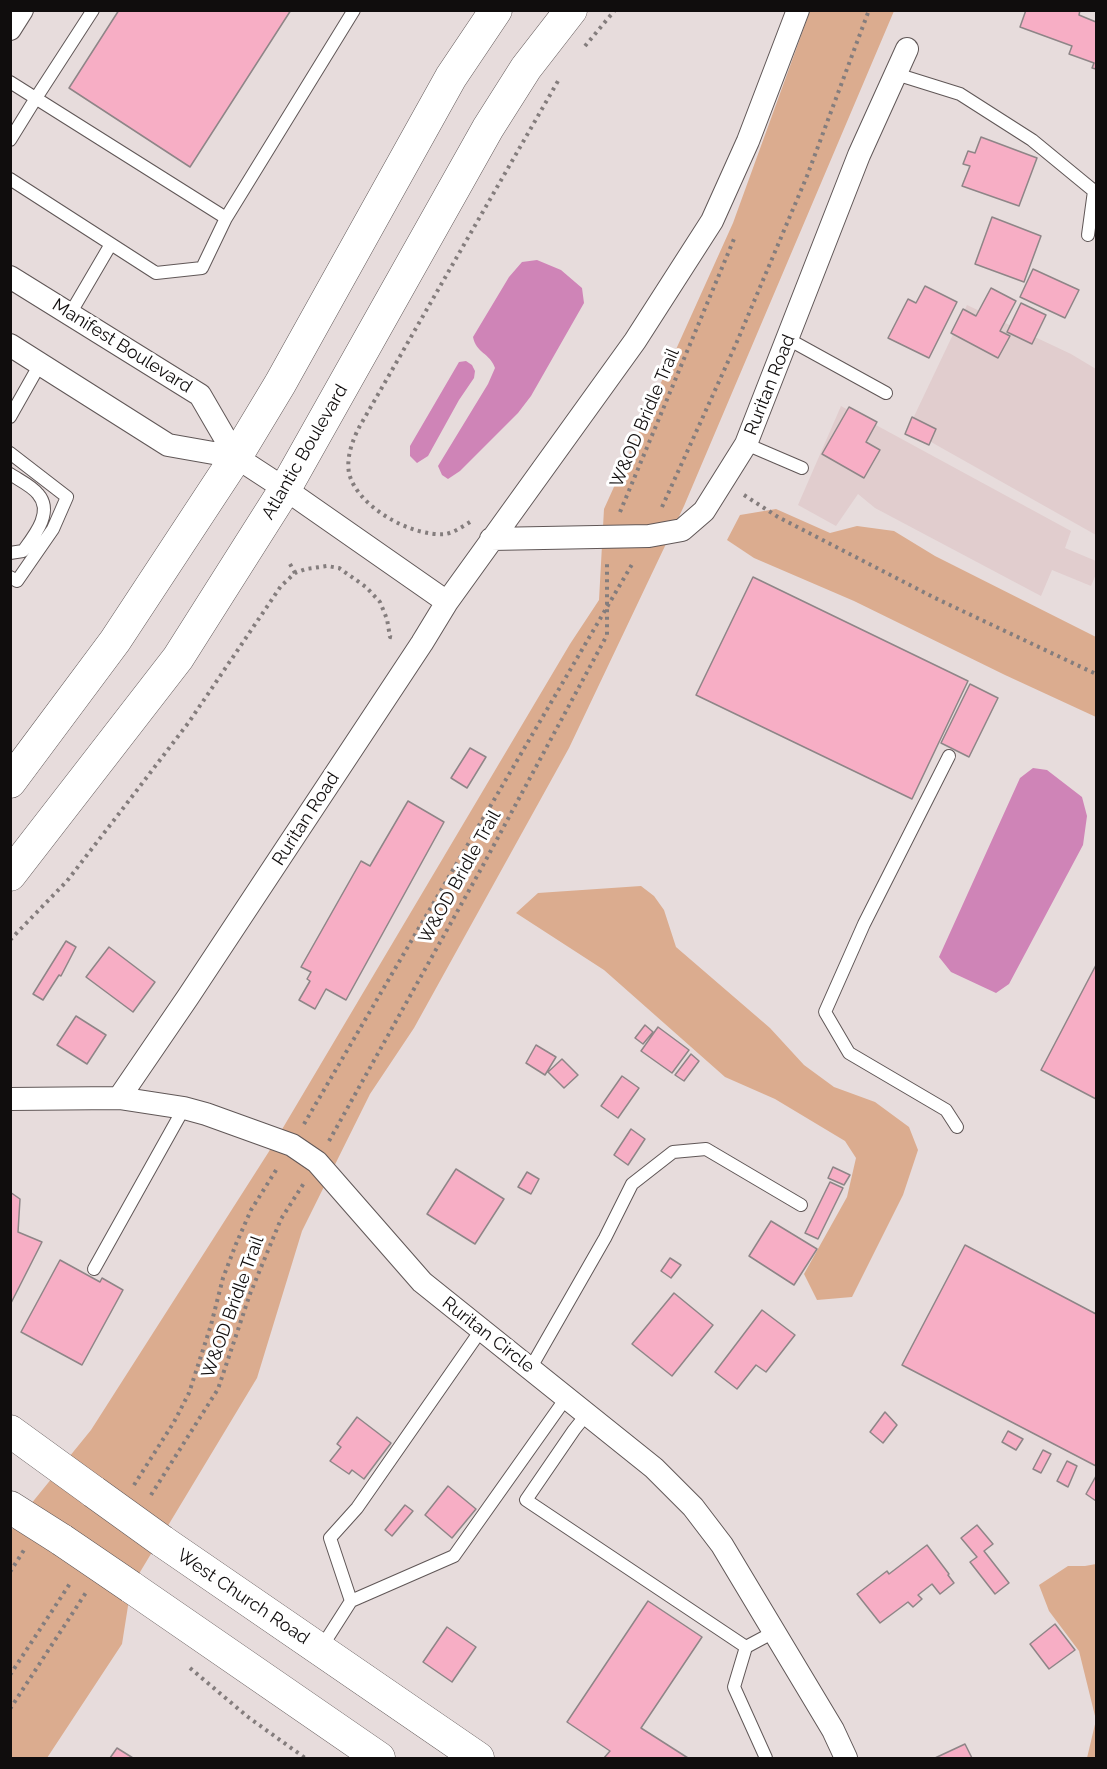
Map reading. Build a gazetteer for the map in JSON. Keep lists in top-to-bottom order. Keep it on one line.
{"streets":{"main road":["Atlantic Boulevard","West Church Road"],"street":["Manifest Boulevard","Ruritan Road","Ruritan Circle"],"path":["W&OD Bridle Trail"]},"crossings":[["Ruritan Road","W&OD Bridle Trail"],["Ruritan Road","Ruritan Circle"],["W&OD Bridle Trail","Ruritan Circle"]]}
